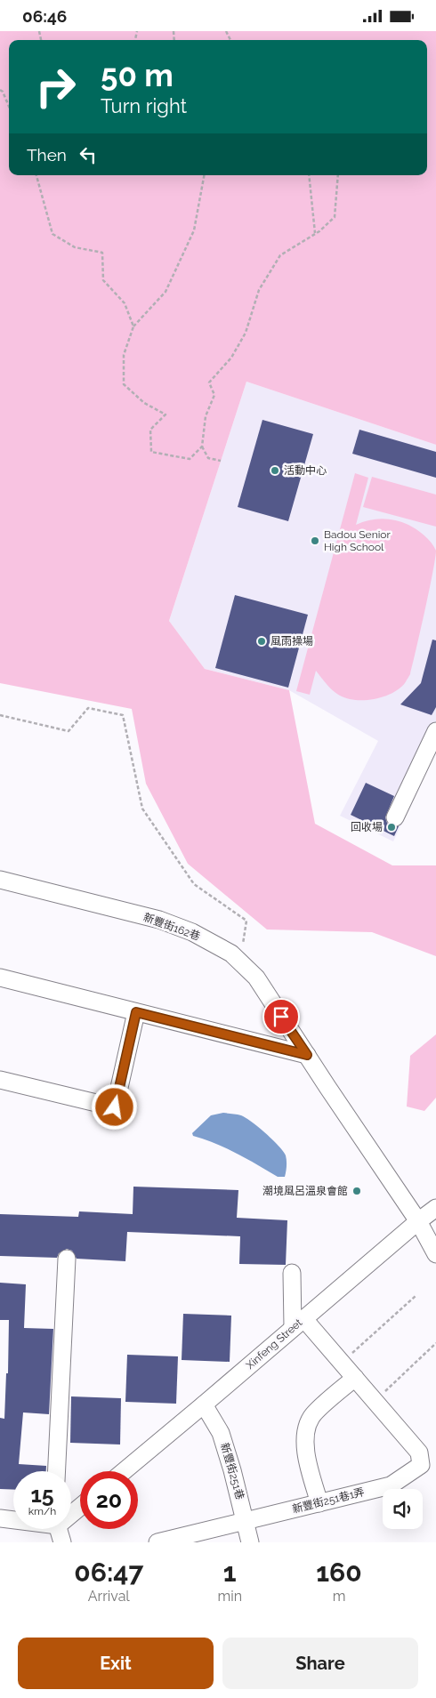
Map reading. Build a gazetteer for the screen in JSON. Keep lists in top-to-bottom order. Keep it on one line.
{"streets":{"street":["新豐街162巷","Xinfeng Street","新豐街251巷","新豐街251巷1弄"]},"crossings":[["新豐街162巷","Xinfeng Street"],["Xinfeng Street","新豐街251巷"],["新豐街251巷","新豐街251巷1弄"]],"places":["活動中心","Badou Senior High School","風雨操場","回收場","潮境風呂溫泉會館"],"page":{"status":"06:46","turn":["50 m","Turn right"],"then":"Then","speed":"15 km/h","limit":"20","eta":["06:47","Arrival","1","min","160","m"],"buttons":["Exit","Share"]}}
